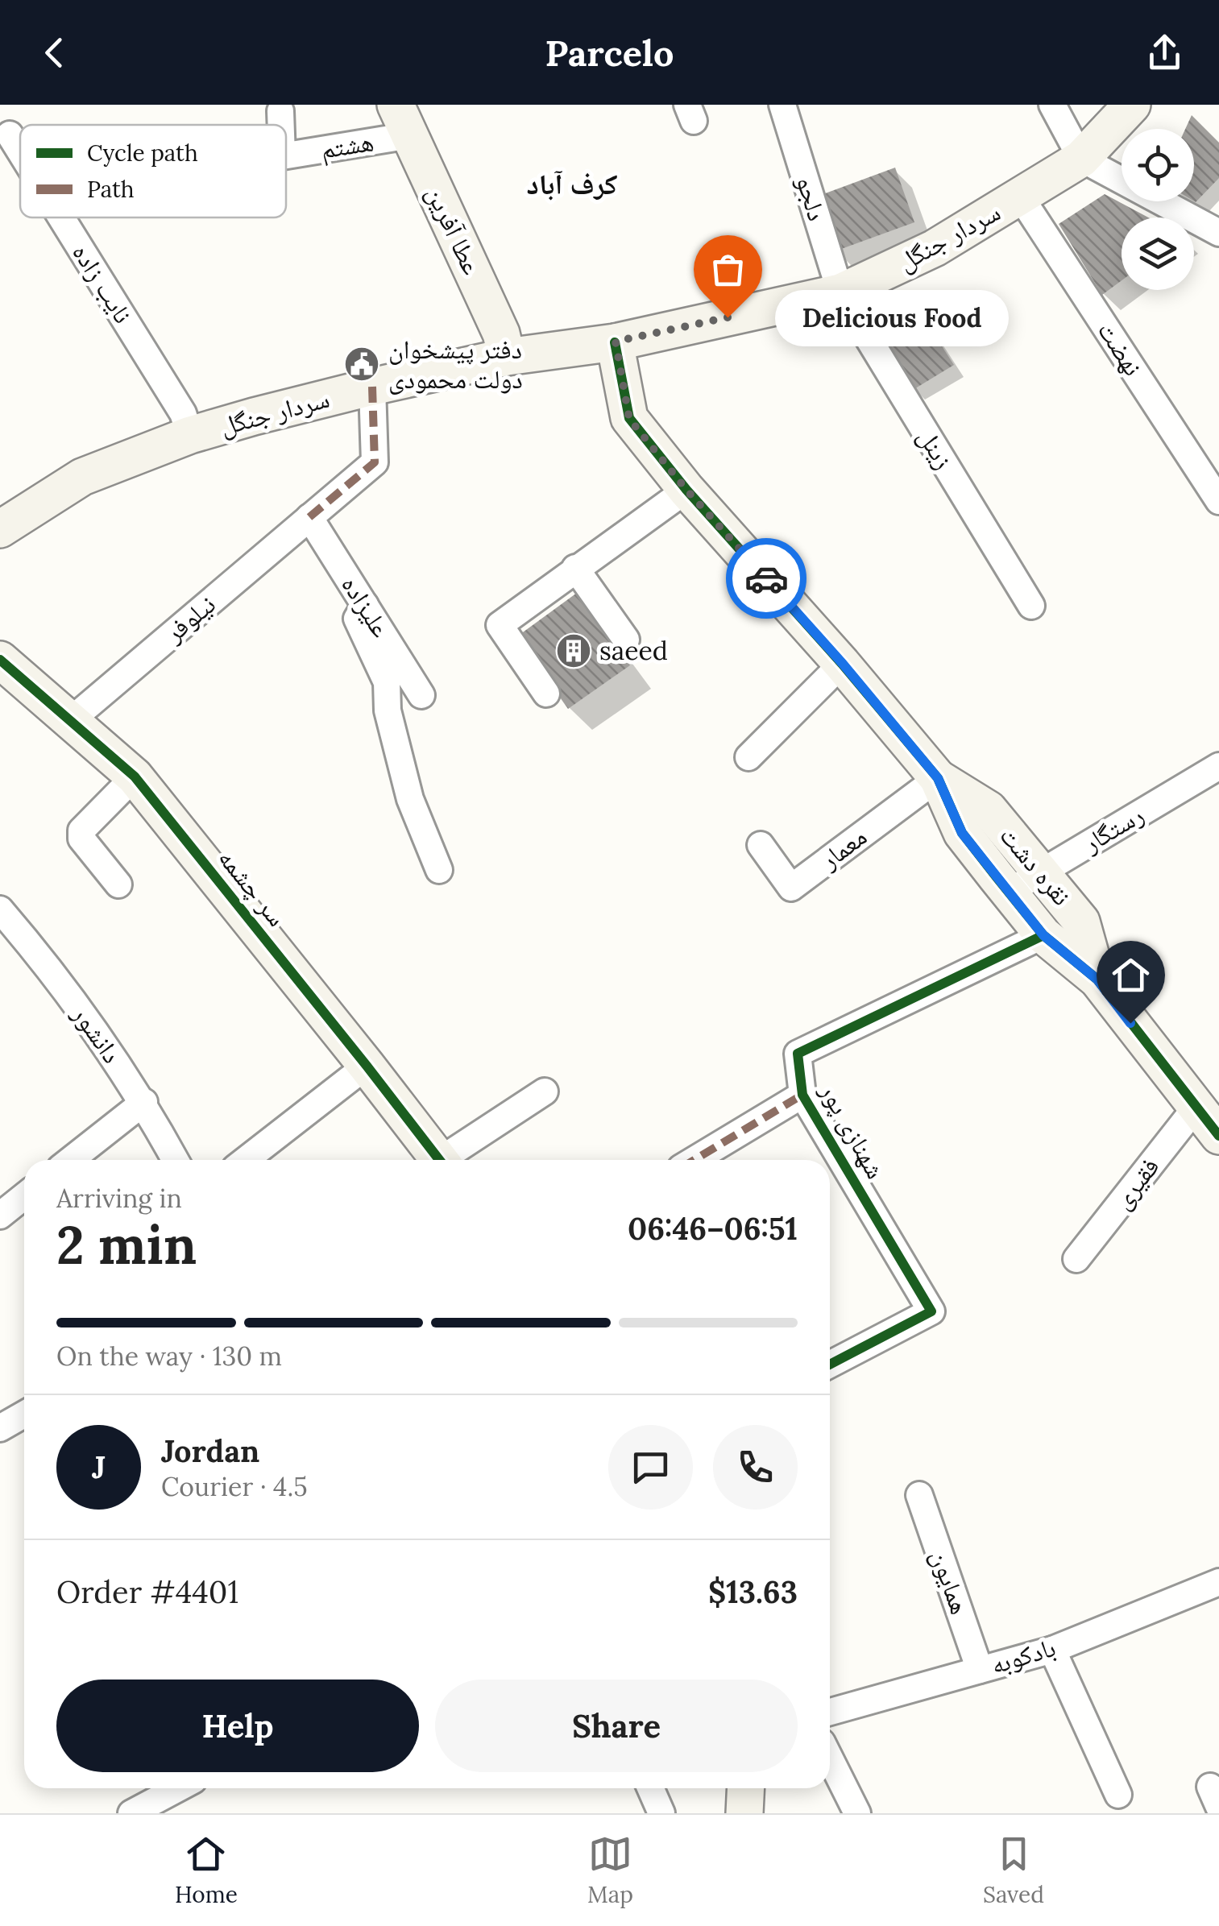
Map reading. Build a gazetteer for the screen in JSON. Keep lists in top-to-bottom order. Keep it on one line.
{"streets":{"street":["هشتم","دلجو","عطا آفرین","سردار جنگل","نایب زاده","نهضت","زینل","علیزاده","نیلوفر","رستگار","معمار","نقره دشت","سر چشمه","دانشور","شهنازی پور","فقیری","همایون","بادکوبه"]},"crossings":[["هشتم","عطا آفرین"],["دلجو","سردار جنگل"],["دلجو","زینل"],["عطا آفرین","سردار جنگل"],["سردار جنگل","نایب زاده"],["سردار جنگل","نهضت"],["سردار جنگل","زینل"],["سردار جنگل","نیلوفر"],["سردار جنگل","نقره دشت"],["علیزاده","نیلوفر"],["نیلوفر","سر چشمه"],["رستگار","نقره دشت"],["معمار","نقره دشت"],["نقره دشت","شهنازی پور"],["نقره دشت","فقیری"],["همایون","بادکوبه"]],"districts":["کرف آباد"],"places":{"other":["Delicious Food"],"public building":["دفتر پیشخوان دولت محمودی"],"building":["saeed"]},"legend":["Cycle path","Path"],"page":{"header":"Parcelo","bubble":"Delicious Food","heading":["2 min","Arriving in","06:46–06:51"],"panel":["Jordan","Courier · 4.5","Order #4401","$13.63"],"bar":"On the way · 130 m","round":"J","buttons":["Help","Share"],"tabs":["Home","Map","Saved"]}}
